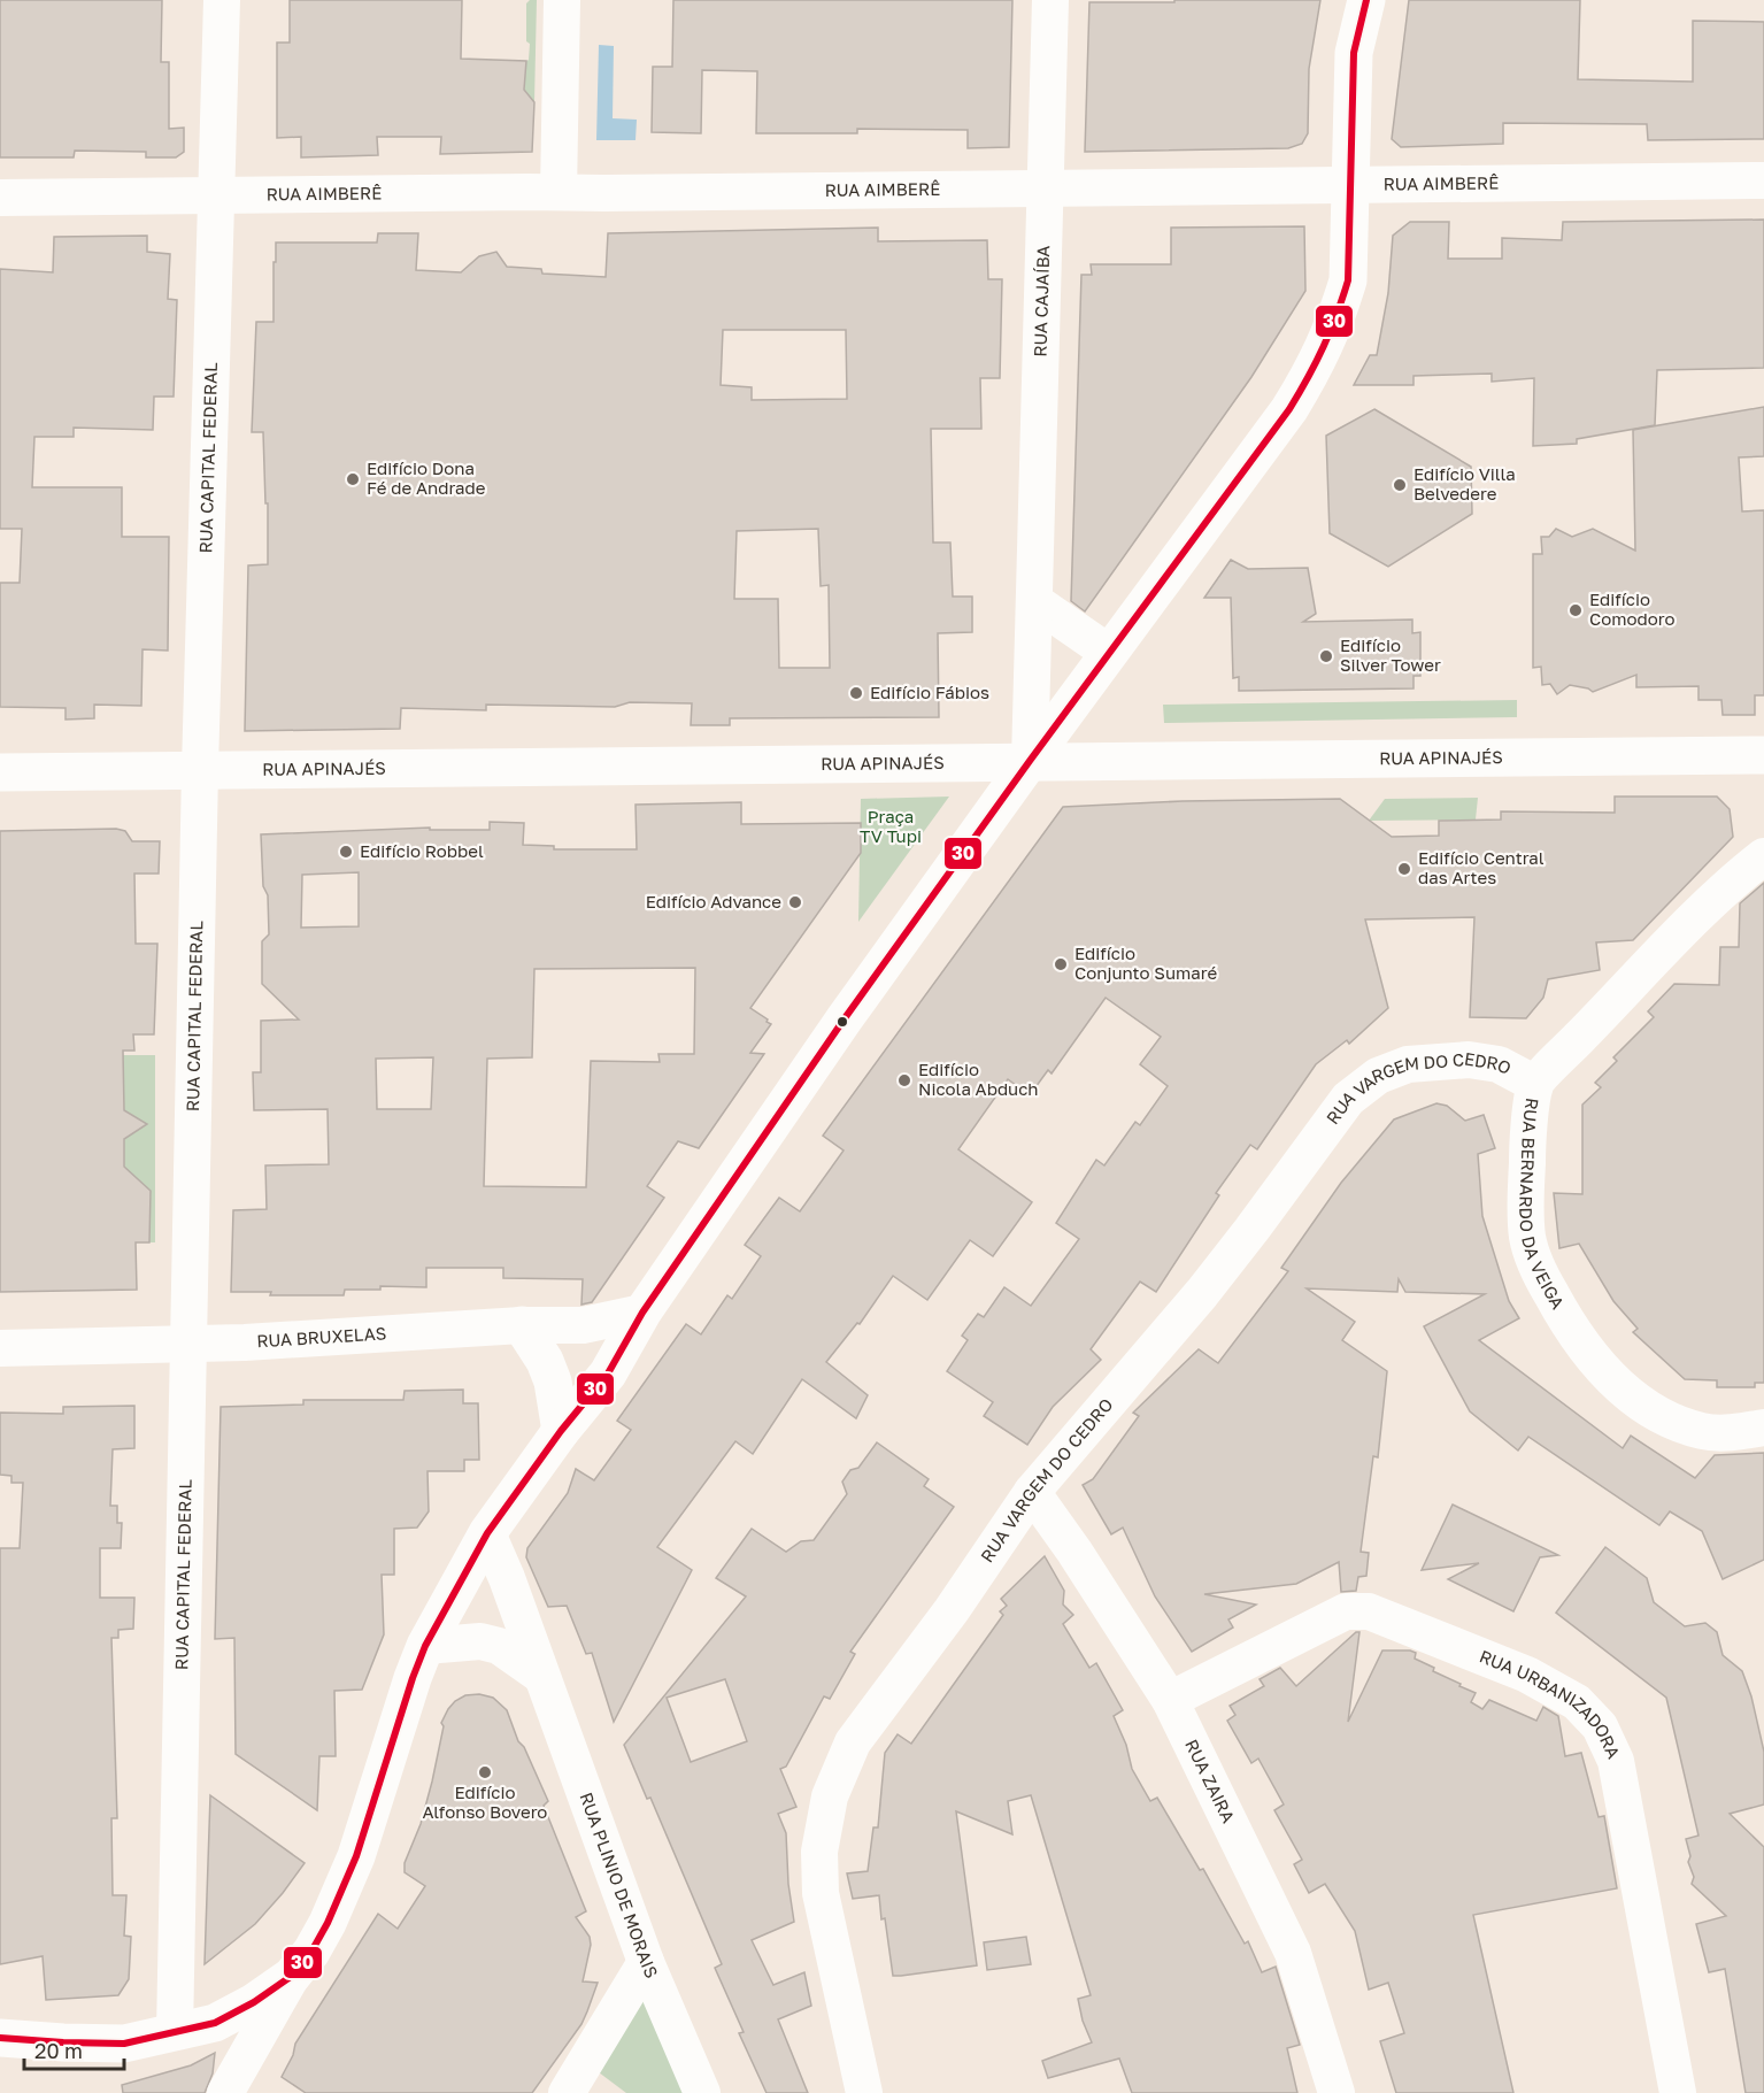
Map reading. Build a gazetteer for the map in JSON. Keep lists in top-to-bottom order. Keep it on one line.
{"streets":{"main road":["RUA APINAJÉS"],"street":["RUA AIMBERÊ","RUA CAJAÍBA","RUA CAPITAL FEDERAL","RUA VARGEM DO CEDRO","RUA BERNARDO DA VEIGA","RUA BRUXELAS","RUA URBANIZADORA","RUA ZAIRA","RUA PLINIO DE MORAIS"]},"crossings":[["RUA AIMBERÊ","RUA CAJAÍBA"],["RUA AIMBERÊ","RUA CAPITAL FEDERAL"],["RUA CAJAÍBA","RUA APINAJÉS"],["RUA CAPITAL FEDERAL","RUA APINAJÉS"],["RUA CAPITAL FEDERAL","RUA BRUXELAS"],["RUA VARGEM DO CEDRO","RUA BERNARDO DA VEIGA"],["RUA VARGEM DO CEDRO","RUA ZAIRA"],["RUA URBANIZADORA","RUA ZAIRA"]],"parks":["Praça TV Tupi"],"places":["Edifício Dona Fé de Andrade","Edifício Villa Belvedere","Edifício Comodoro","Edifício Silver Tower","Edifício Fábios","Edifício Robbel","Edifício Central das Artes","Edifício Advance","Edifício Conjunto Sumaré","Edifício Nicola Abduch","Edifício Alfonso Bovero"],"lines":["transit line 30"],"scale_bar":"20 m"}
